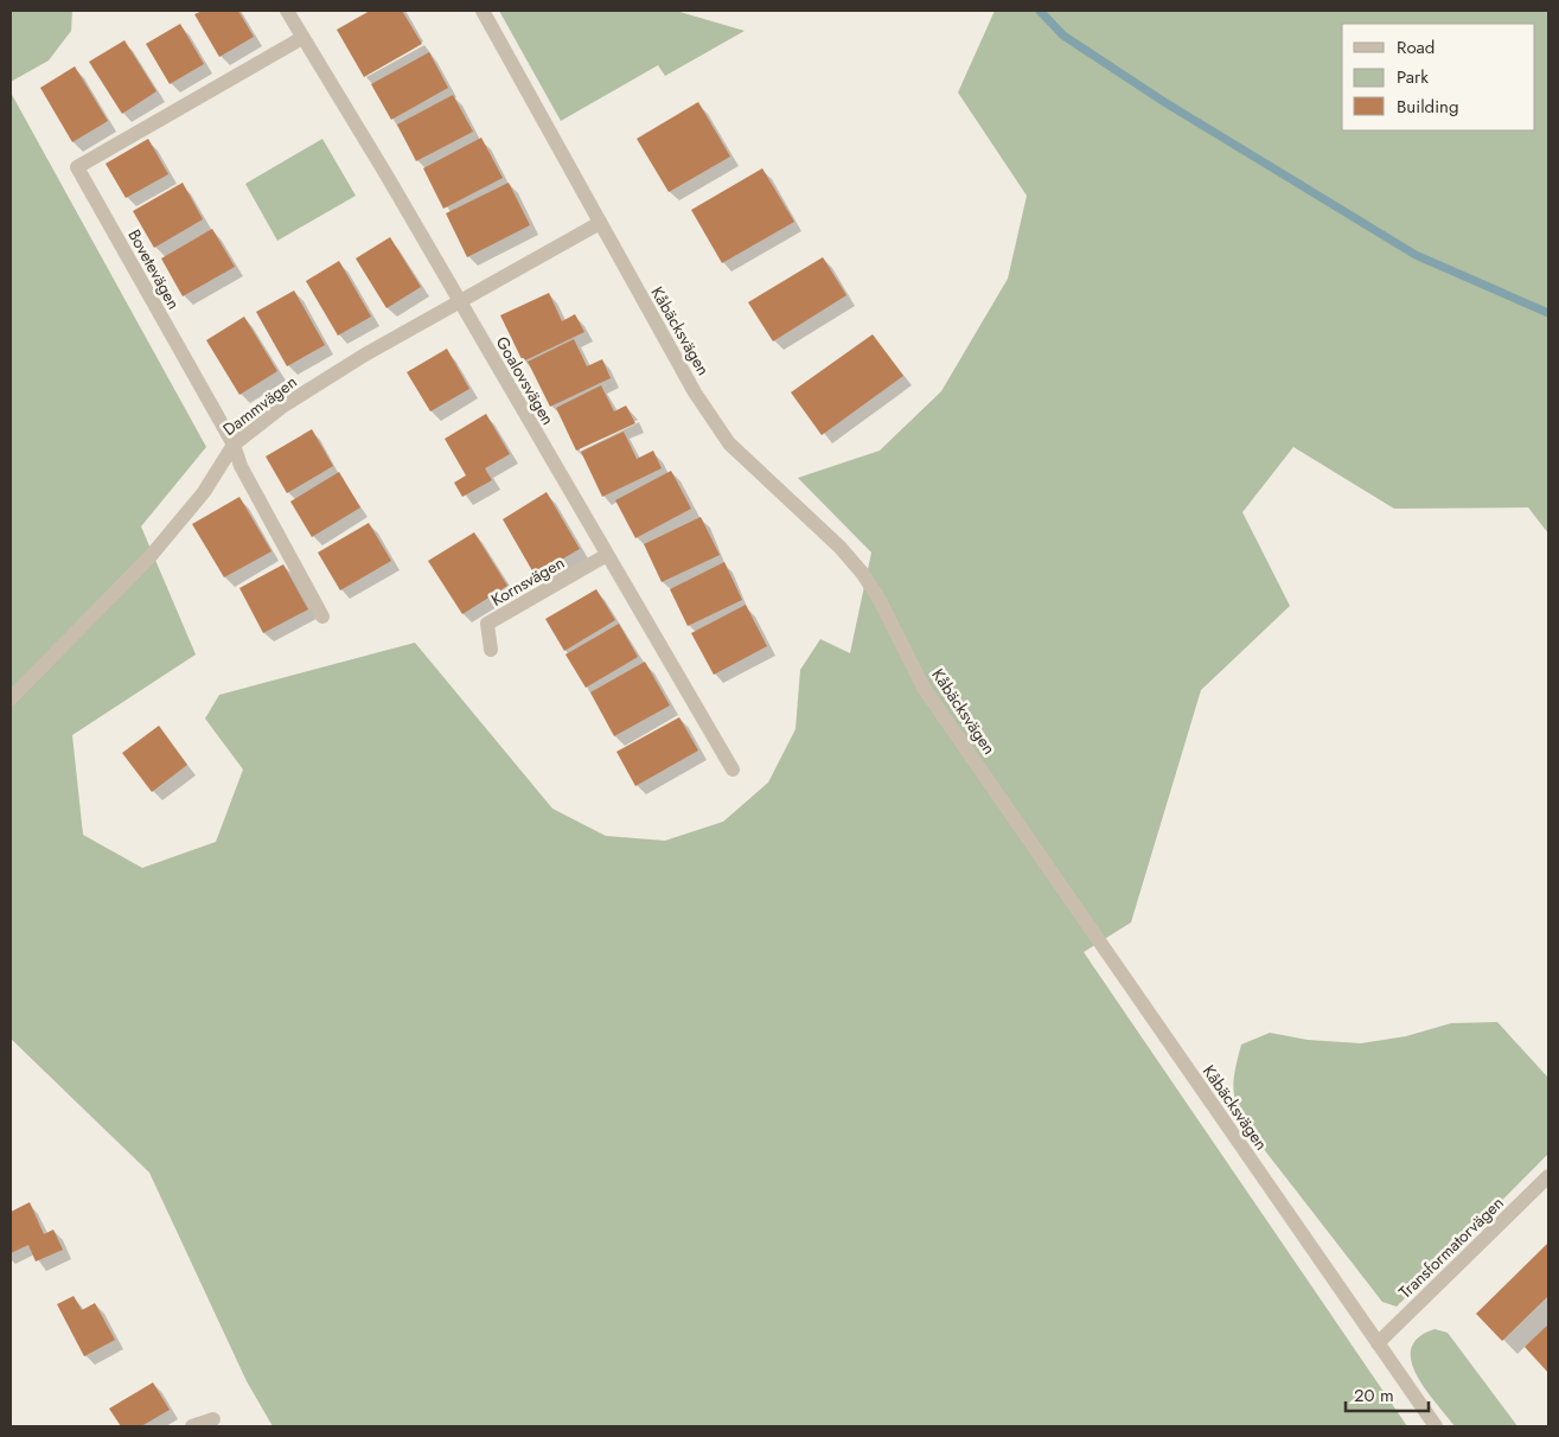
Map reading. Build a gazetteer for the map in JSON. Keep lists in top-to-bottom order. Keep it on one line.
{"streets":{"street":["Bovetevägen","Kåbäcksvägen","Goalovsvägen","Dammvägen","Kornsvägen","Transformatorvägen"]},"crossings":[["Bovetevägen","Goalovsvägen"],["Bovetevägen","Dammvägen"],["Kåbäcksvägen","Dammvägen"],["Kåbäcksvägen","Transformatorvägen"],["Goalovsvägen","Dammvägen"],["Goalovsvägen","Kornsvägen"]],"legend":["Road","Park","Building"],"scale_bar":"20 m"}
